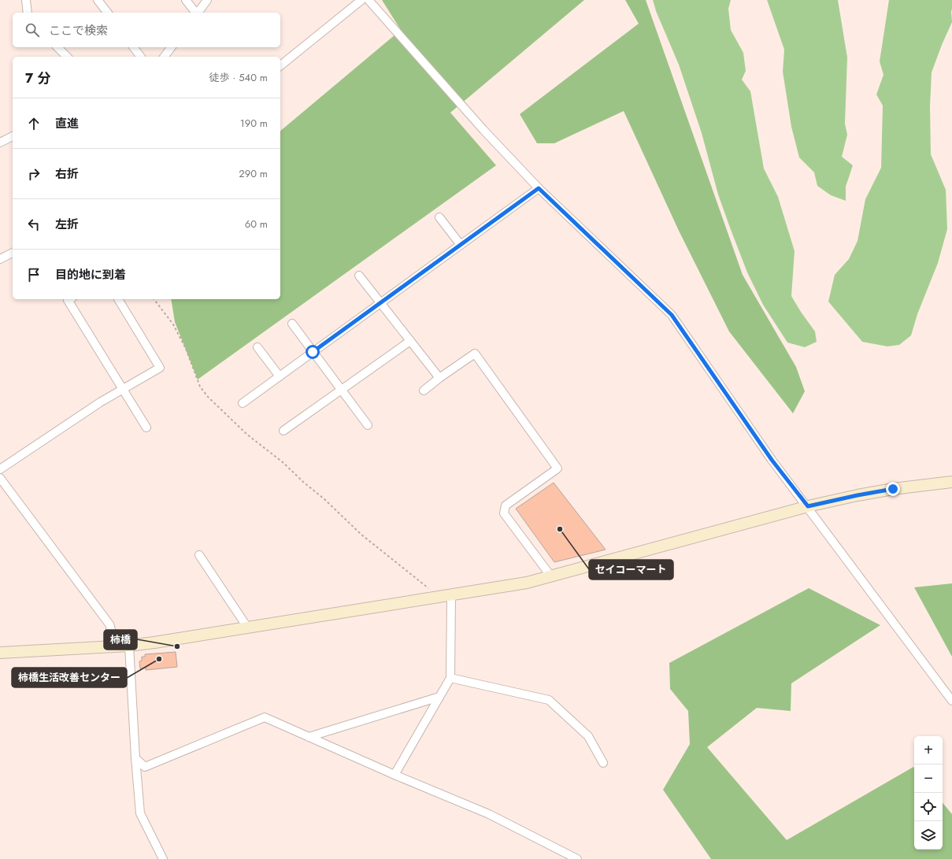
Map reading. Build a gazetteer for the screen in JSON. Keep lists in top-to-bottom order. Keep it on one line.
{"places":["セイコーマート","柿橋","柿橋生活改善センター"],"page":{"search":"ここで検索","heading":["7 分","徒歩 · 540 m"],"list":[["直進","190 m"],["右折","290 m"],["左折","60 m"],"目的地に到着"],"map_buttons":["+","−"]}}
